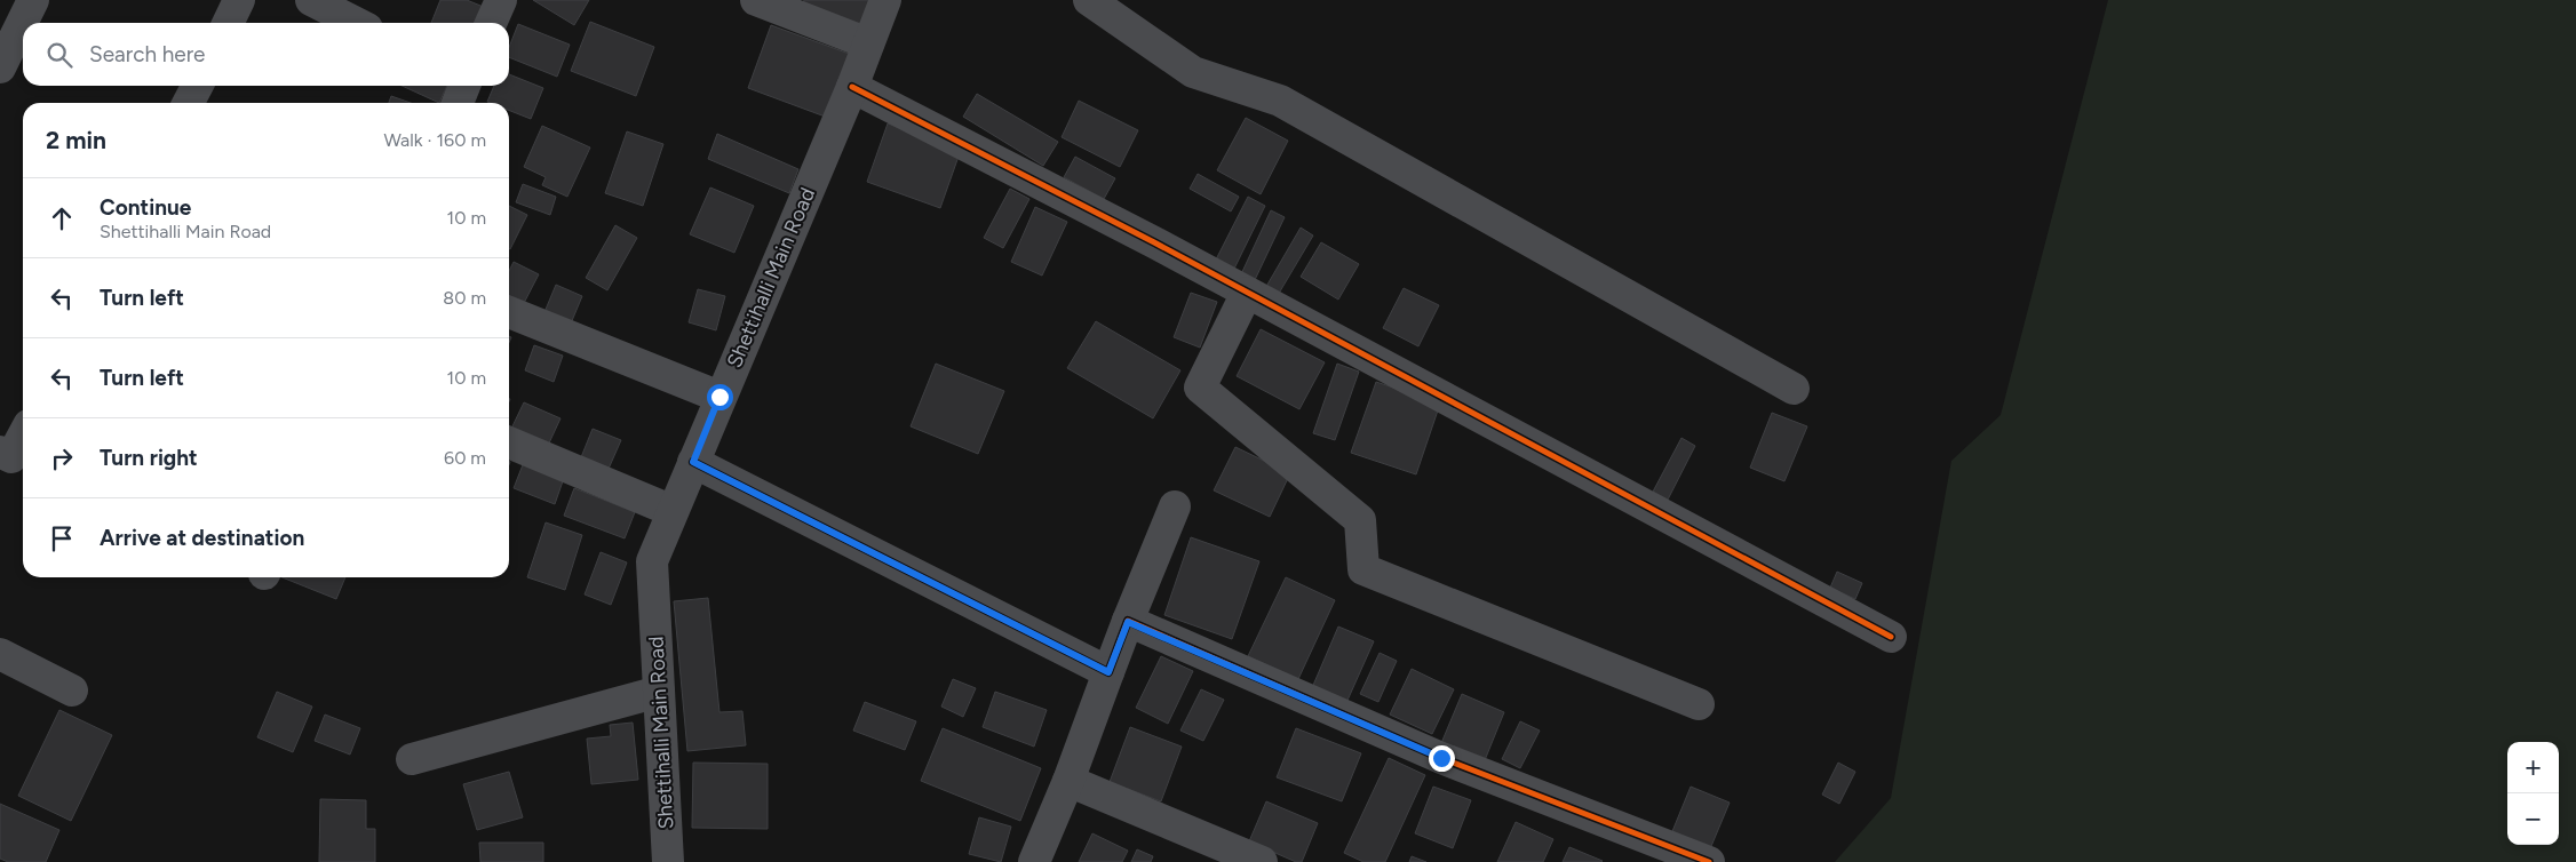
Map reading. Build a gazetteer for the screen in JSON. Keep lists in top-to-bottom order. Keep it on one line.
{"streets":{"street":["Shettihalli Main Road"]},"page":{"search":"Search here","heading":["2 min","Walk · 160 m"],"list":[["Continue","Shettihalli Main Road","10 m"],["Turn left","80 m"],["Turn left","10 m"],["Turn right","60 m"],"Arrive at destination"],"map_buttons":["+","−"]}}
